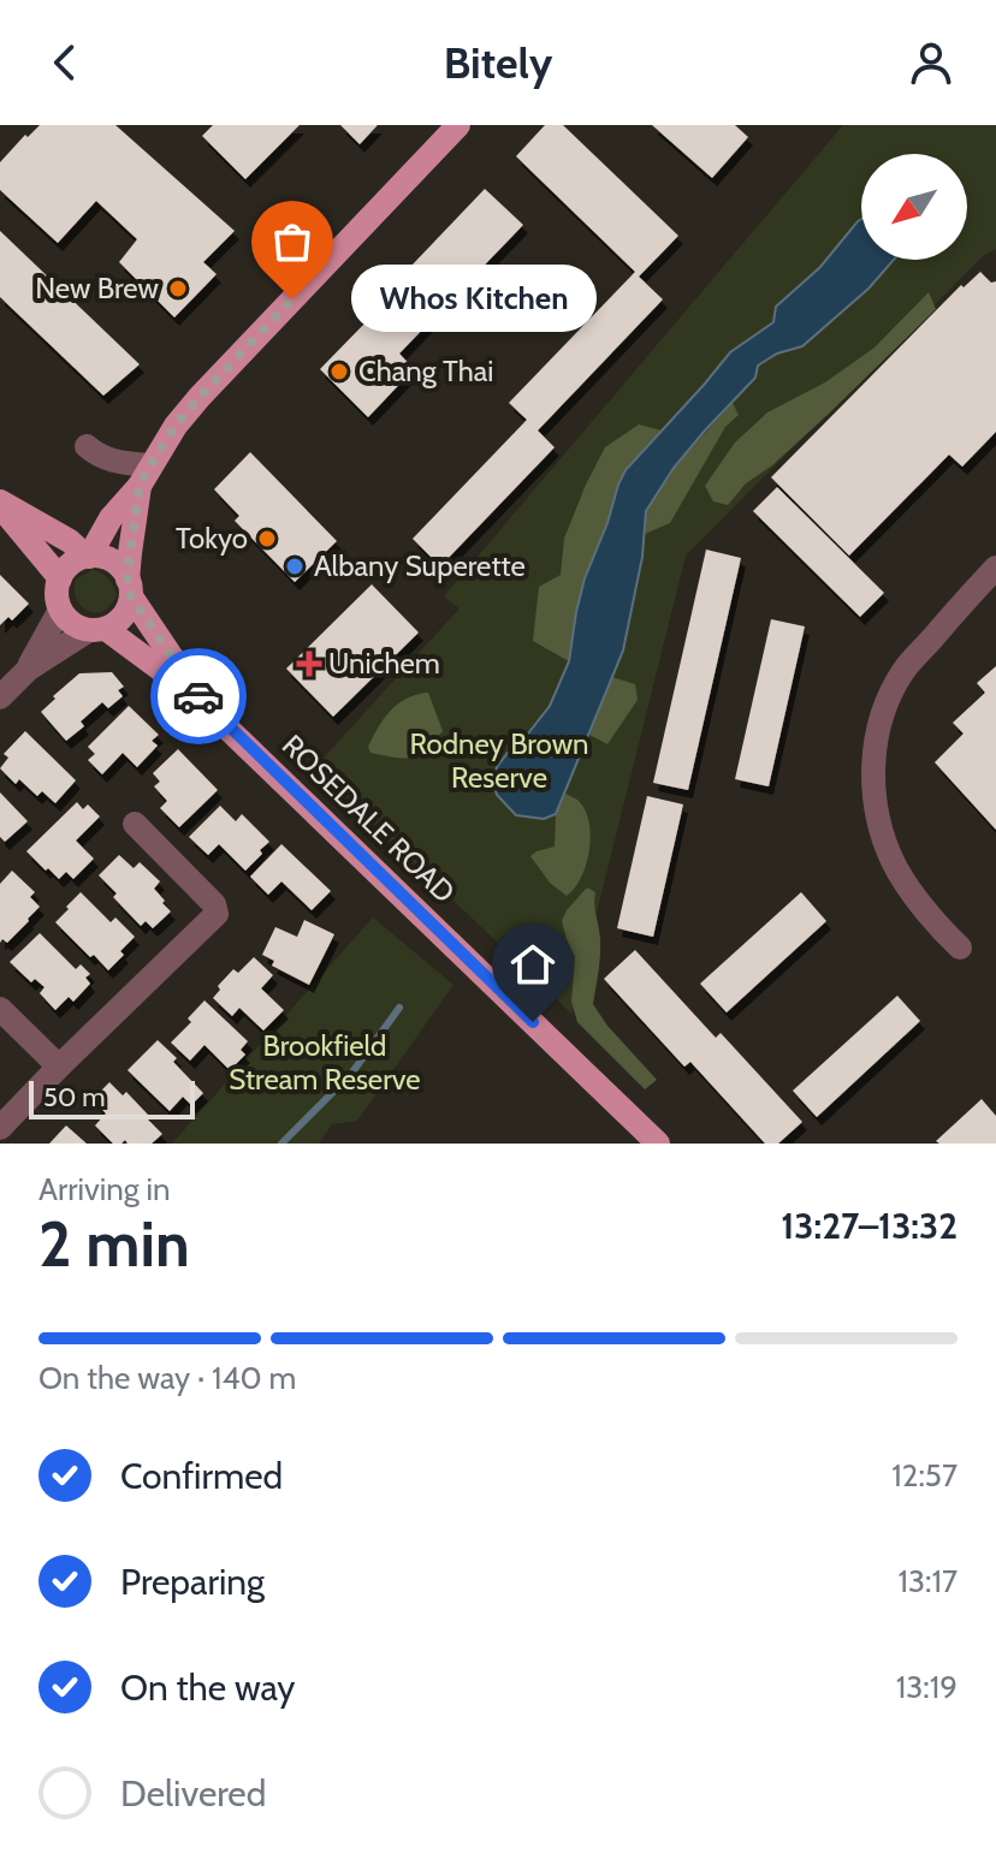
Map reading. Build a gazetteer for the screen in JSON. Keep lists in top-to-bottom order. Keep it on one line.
{"streets":{"main road":["ROSEDALE ROAD"]},"parks":["Rodney Brown Reserve","Brookfield Stream Reserve"],"places":{"other":["New Brew","Whos Kitchen","Chang Thai","Tokyo","Albany Superette"],"health":["Unichem"]},"scale_bar":"50 m","north":"bottom left","page":{"header":"Bitely","bubble":"Whos Kitchen","scale":"50 m","heading":["2 min","Arriving in","13:27–13:32"],"bar":"On the way · 140 m","list":[["Confirmed","12:57"],["Preparing","13:17"],["On the way","13:19"],"Delivered"]}}
